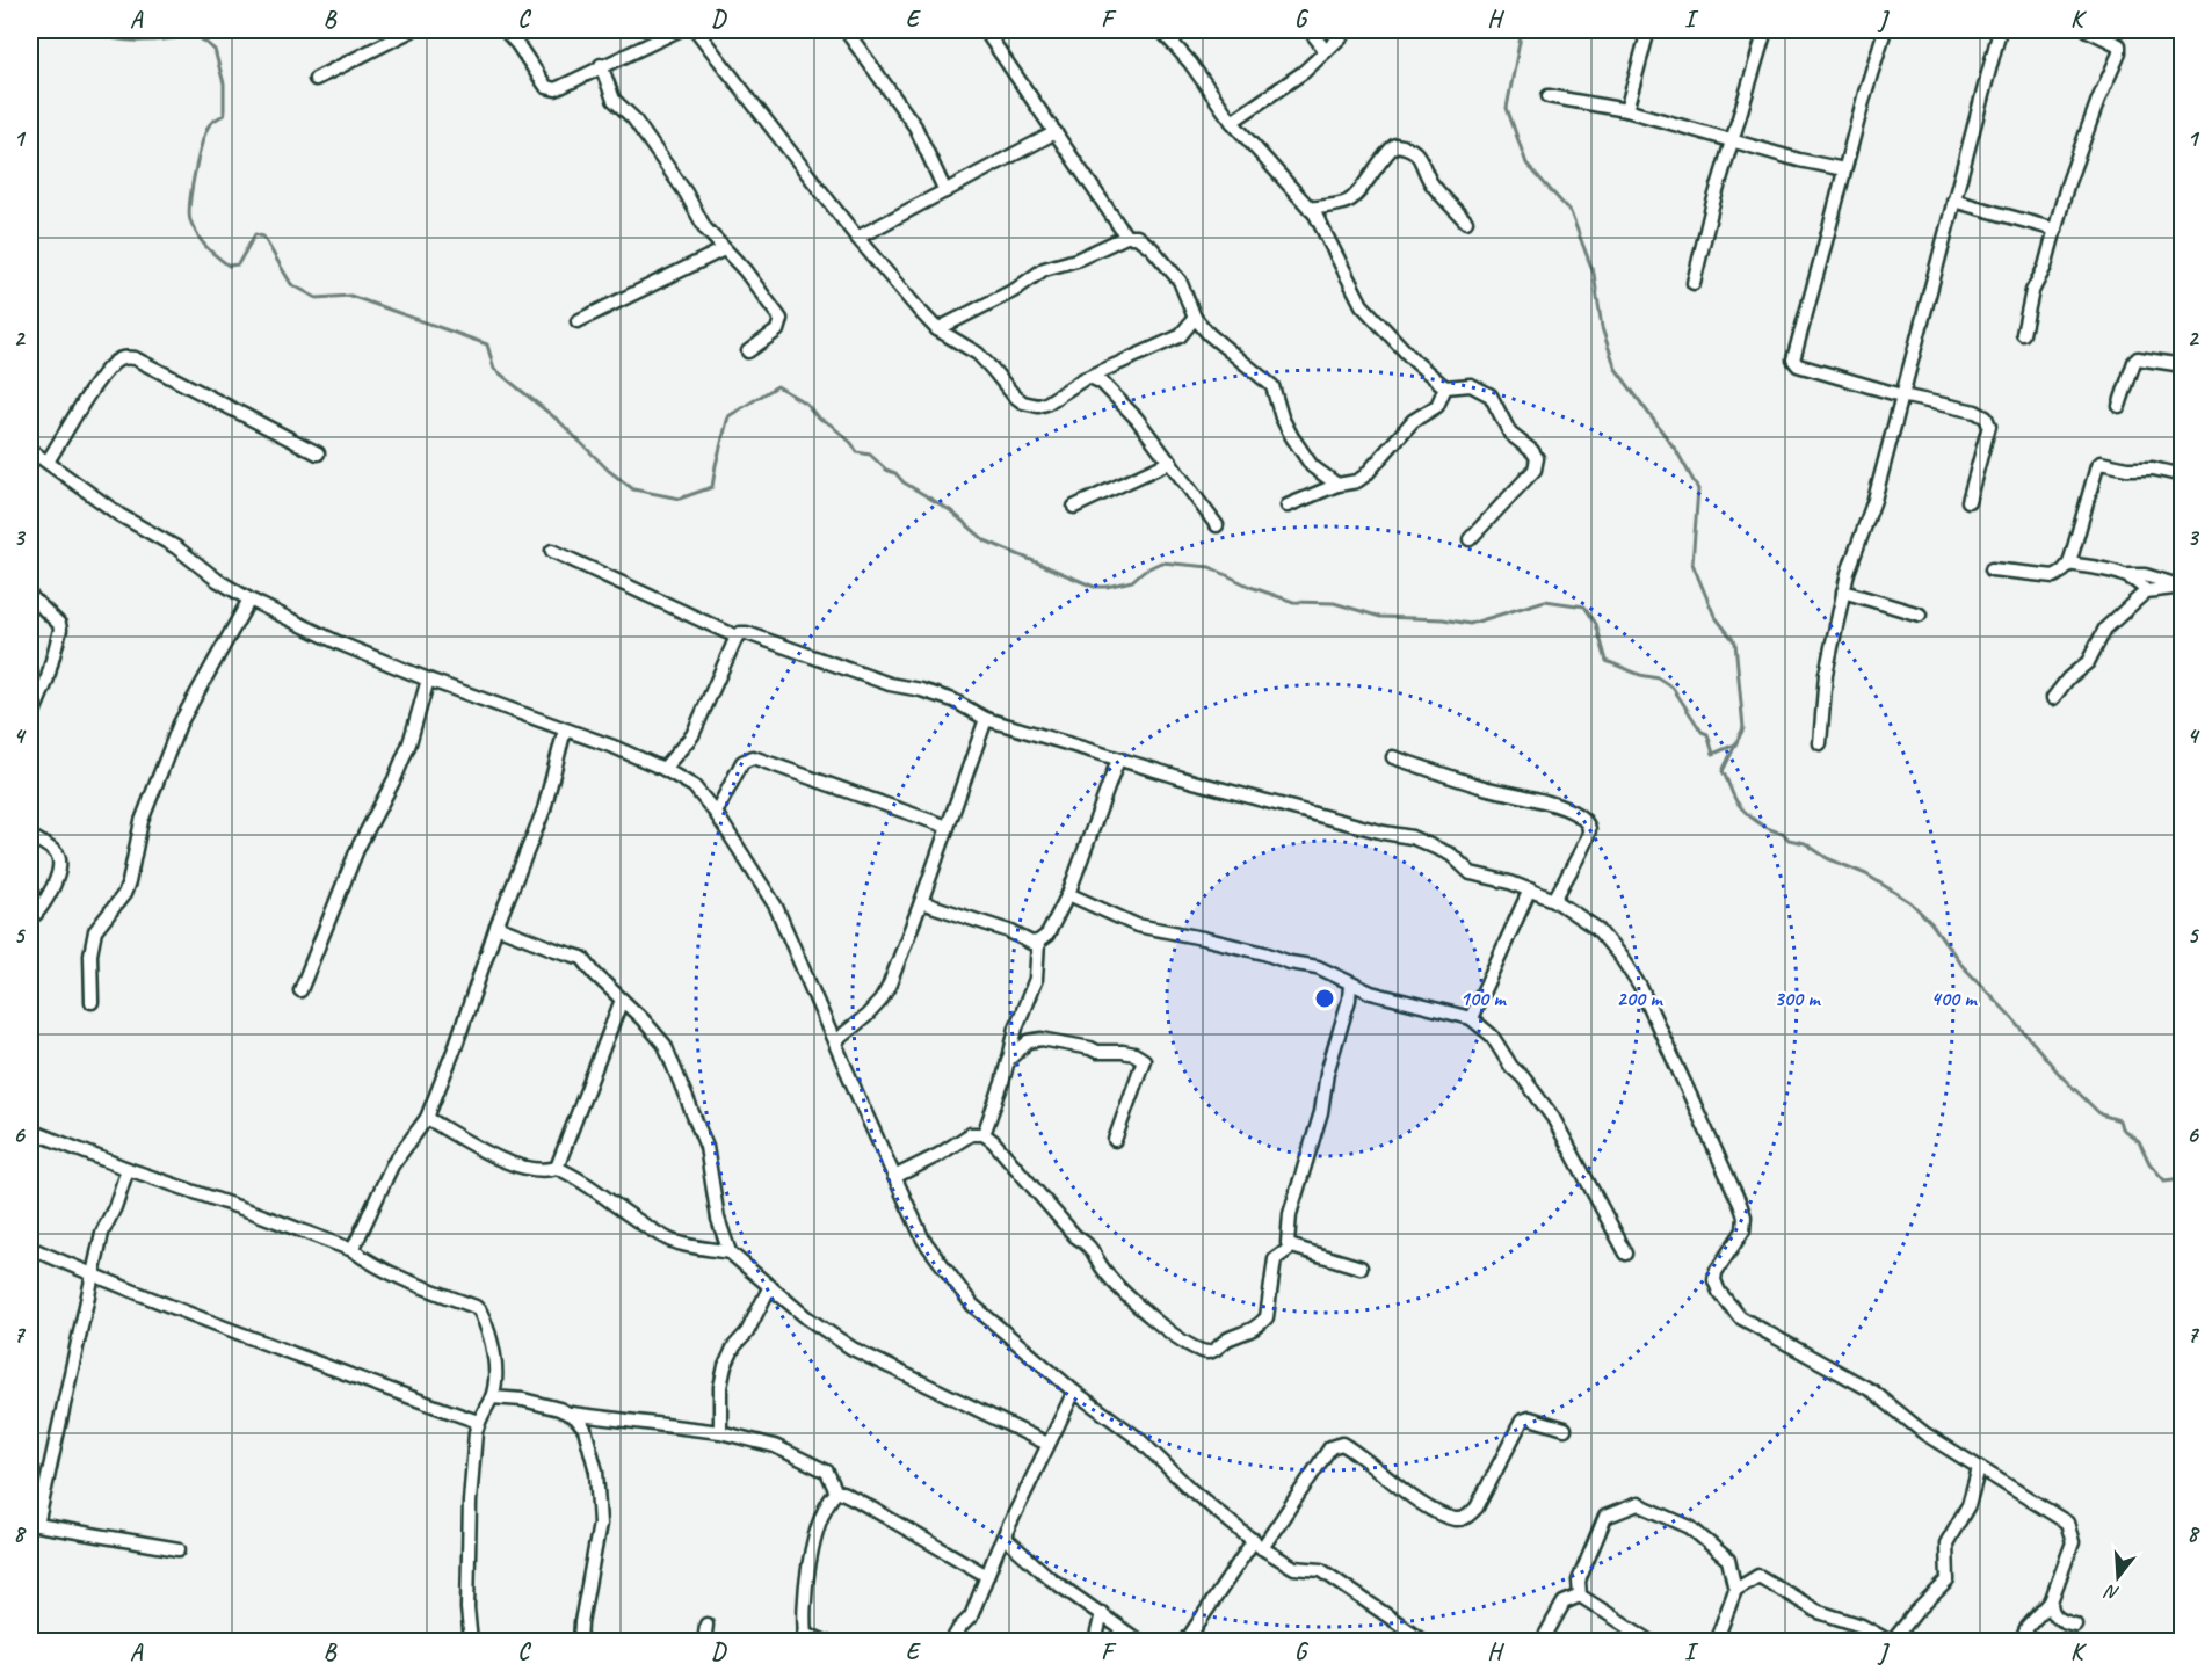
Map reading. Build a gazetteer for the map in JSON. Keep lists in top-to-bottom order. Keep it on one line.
{"north":"bottom","grid":{"columns":["A","B","C","D","E","F","G","H","I","J","K"],"rows":["1","2","3","4","5","6","7","8"]},"rings":["100 m","200 m","300 m","400 m"]}
